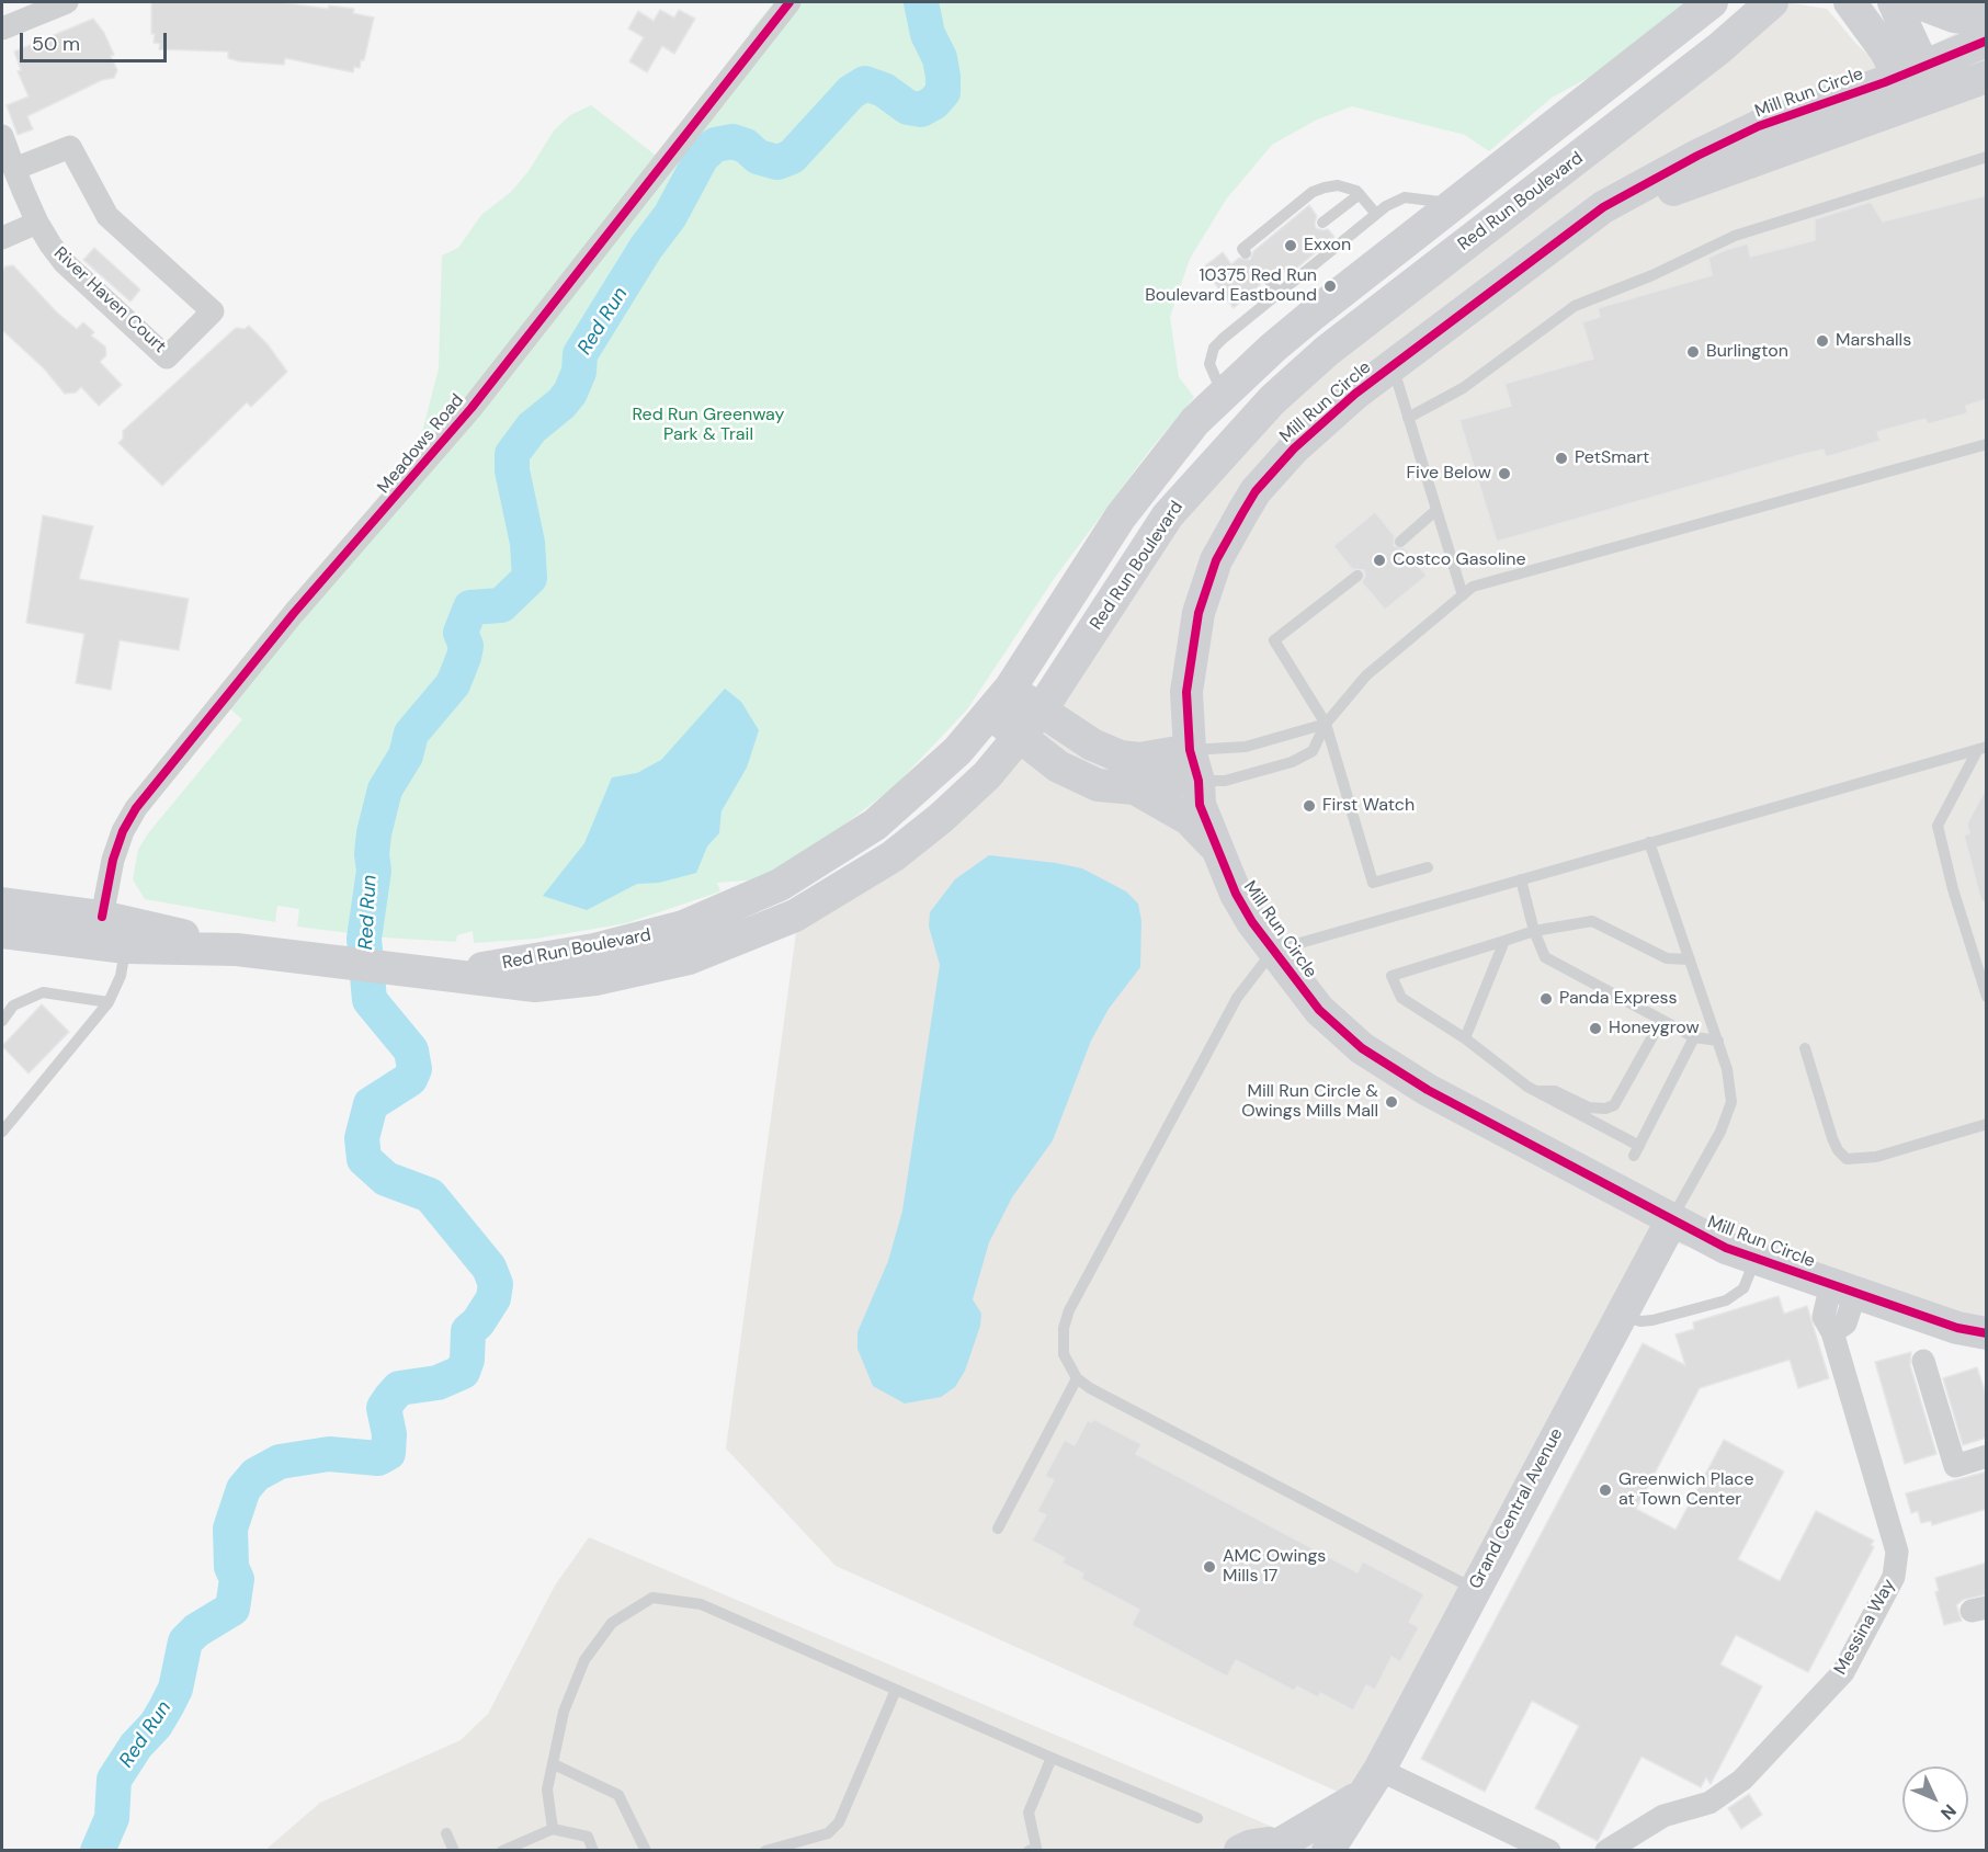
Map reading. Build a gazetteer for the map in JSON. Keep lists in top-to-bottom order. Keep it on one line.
{"streets":{"street":["Mill Run Circle","Red Run Boulevard","River Haven Court","Meadows Road","Grand Central Avenue","Messina Way"]},"crossings":[["Mill Run Circle","Grand Central Avenue"],["Mill Run Circle","Messina Way"],["Red Run Boulevard","Meadows Road"]],"water":["Red Run"],"parks":["Red Run Greenway Park & Trail"],"places":["Exxon","10375 Red Run Boulevard Eastbound","Marshalls","Burlington","PetSmart","Five Below","Costco Gasoline","First Watch","Panda Express","Honeygrow","Mill Run Circle & Owings Mills Mall","Greenwich Place at Town Center","AMC Owings Mills 17"],"scale_bar":"50 m","north":"bottom right"}
